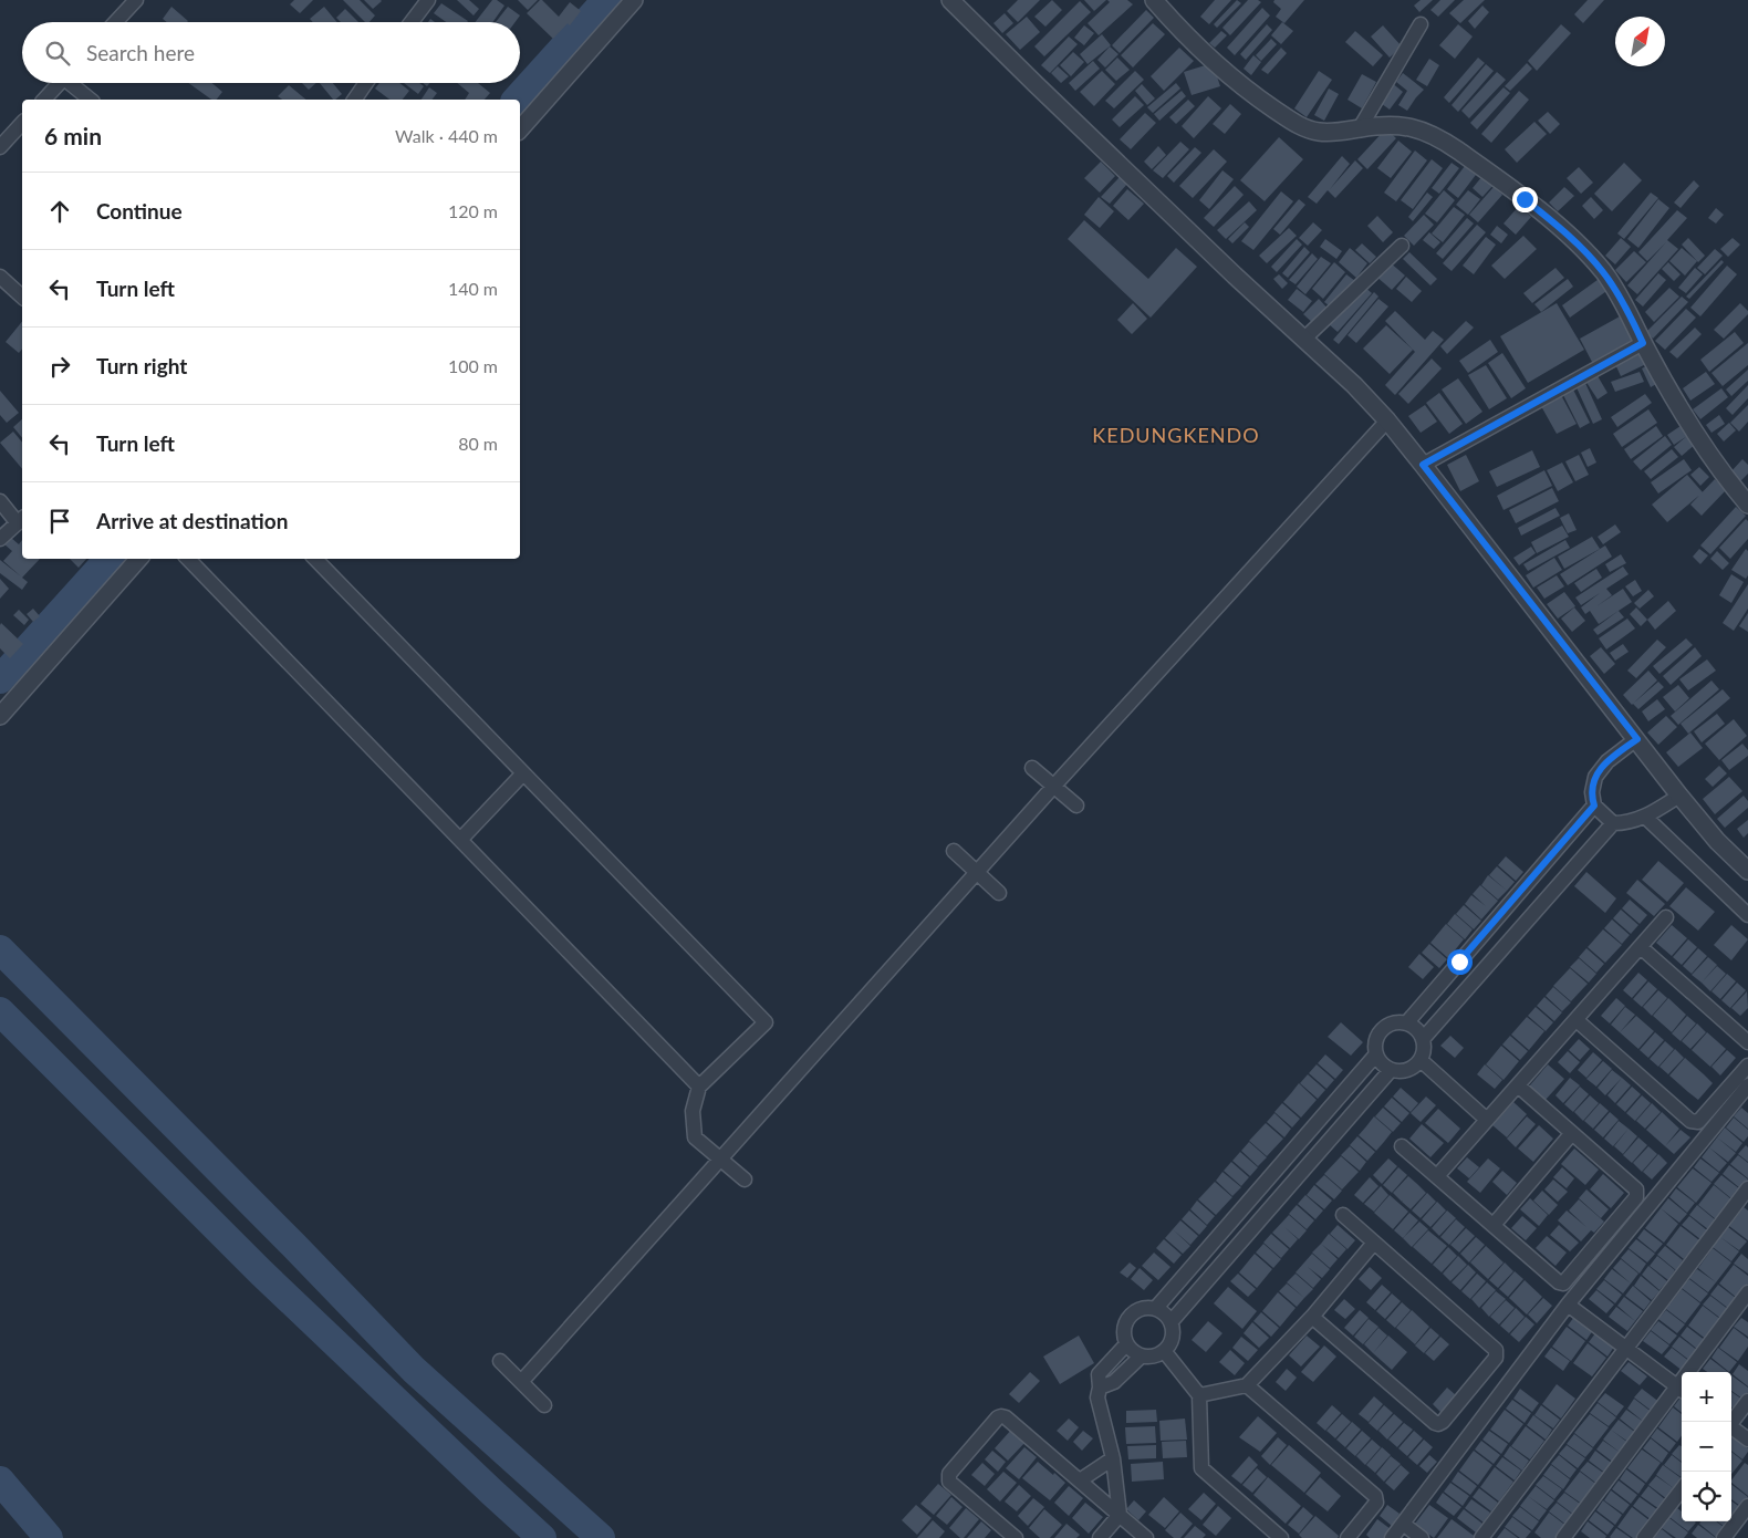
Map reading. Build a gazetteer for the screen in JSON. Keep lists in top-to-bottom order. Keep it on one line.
{"districts":["KEDUNGKENDO"],"north":"top right","page":{"search":"Search here","heading":["6 min","Walk · 440 m"],"list":[["Continue","120 m"],["Turn left","140 m"],["Turn right","100 m"],["Turn left","80 m"],"Arrive at destination"],"map_buttons":["+","−"]}}
